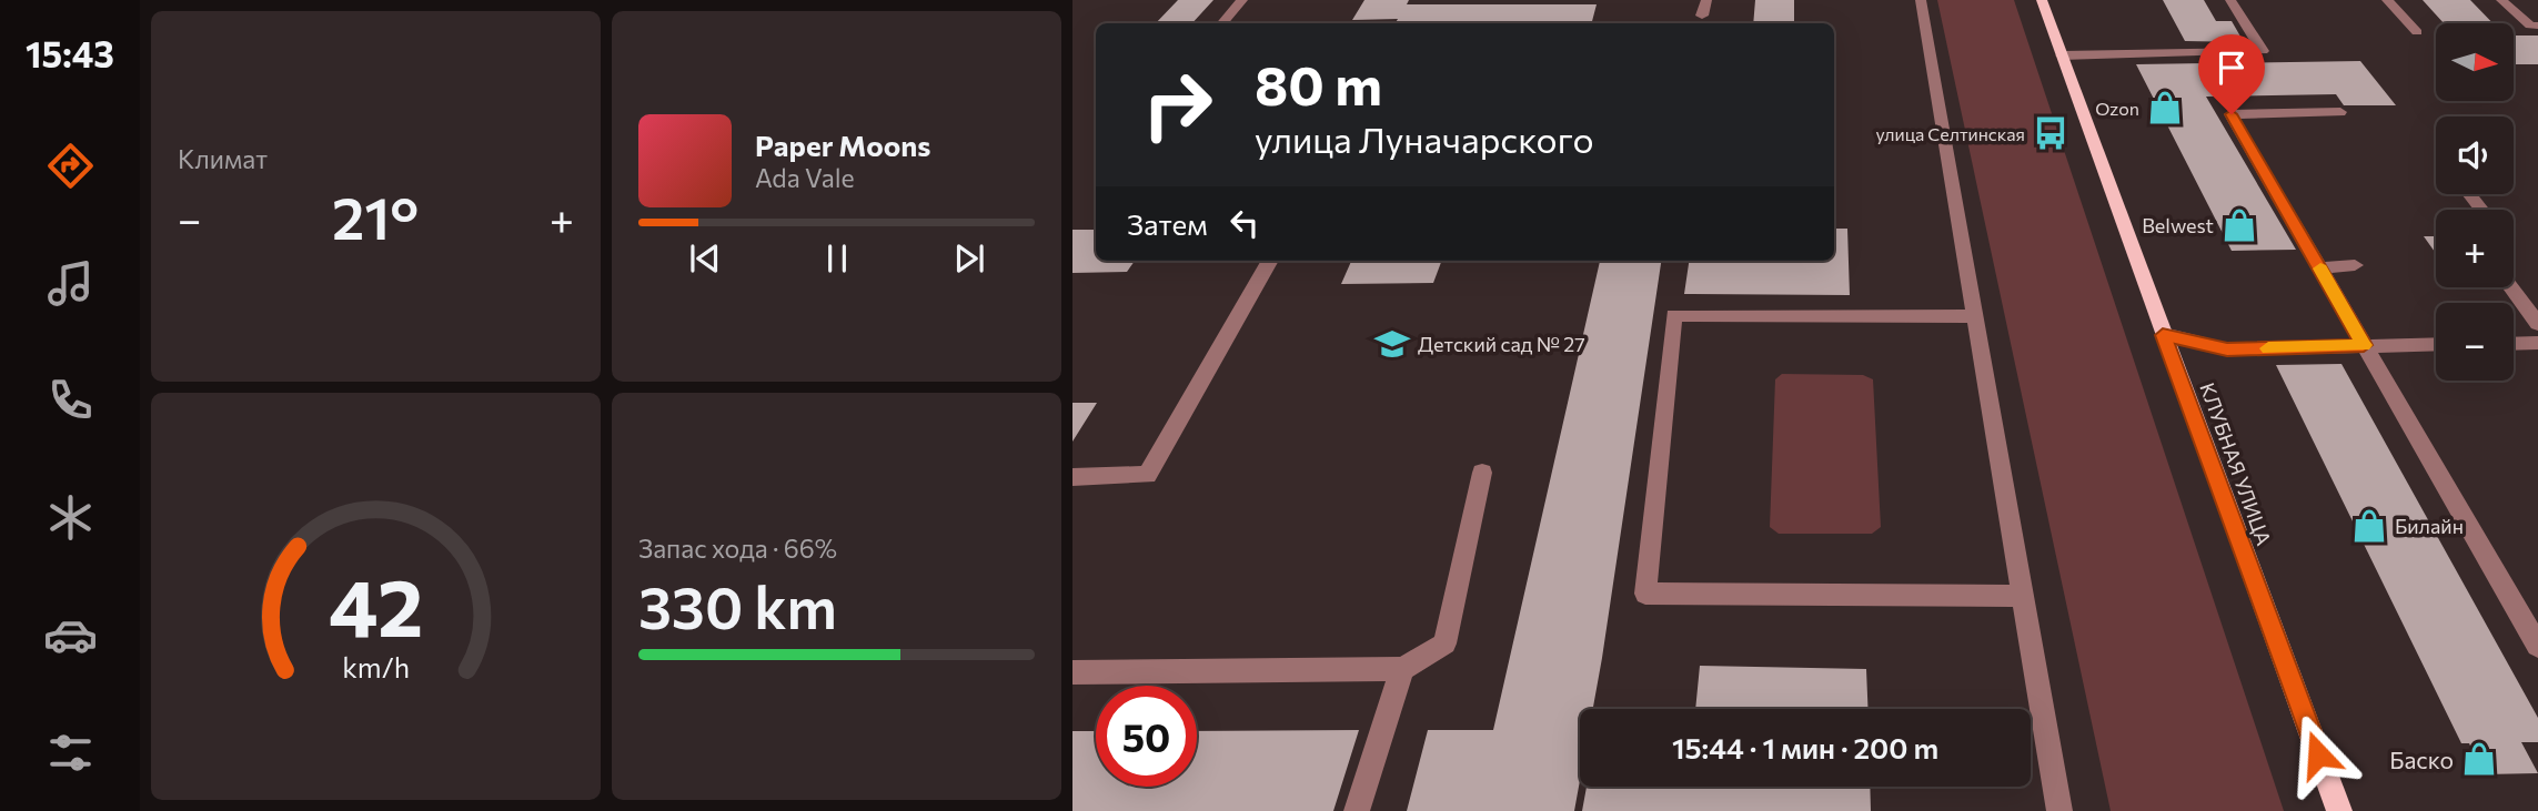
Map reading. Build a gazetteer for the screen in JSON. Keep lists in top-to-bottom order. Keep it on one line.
{"streets":{"main road":["КЛУБНАЯ УЛИЦА"]},"places":{"shop":["Ozon","Belwest","Билайн","Баско"],"bus stop":["улица Селтинская"],"school or university":["Детский сад № 27"]},"north":"right","page":{"tabs":"15:43","tile":["Климат",["Запас хода · 66%","330 km"]],"map_buttons":["+","−"],"turn":["80 m","улица Луначарского"],"song":["Paper Moons","Ada Vale"],"heat":["−","21°","+"],"then":"Затем","limit":"50","trip":"15:44 · 1 мин · 200 m","gauge":["42","km/h"]}}
